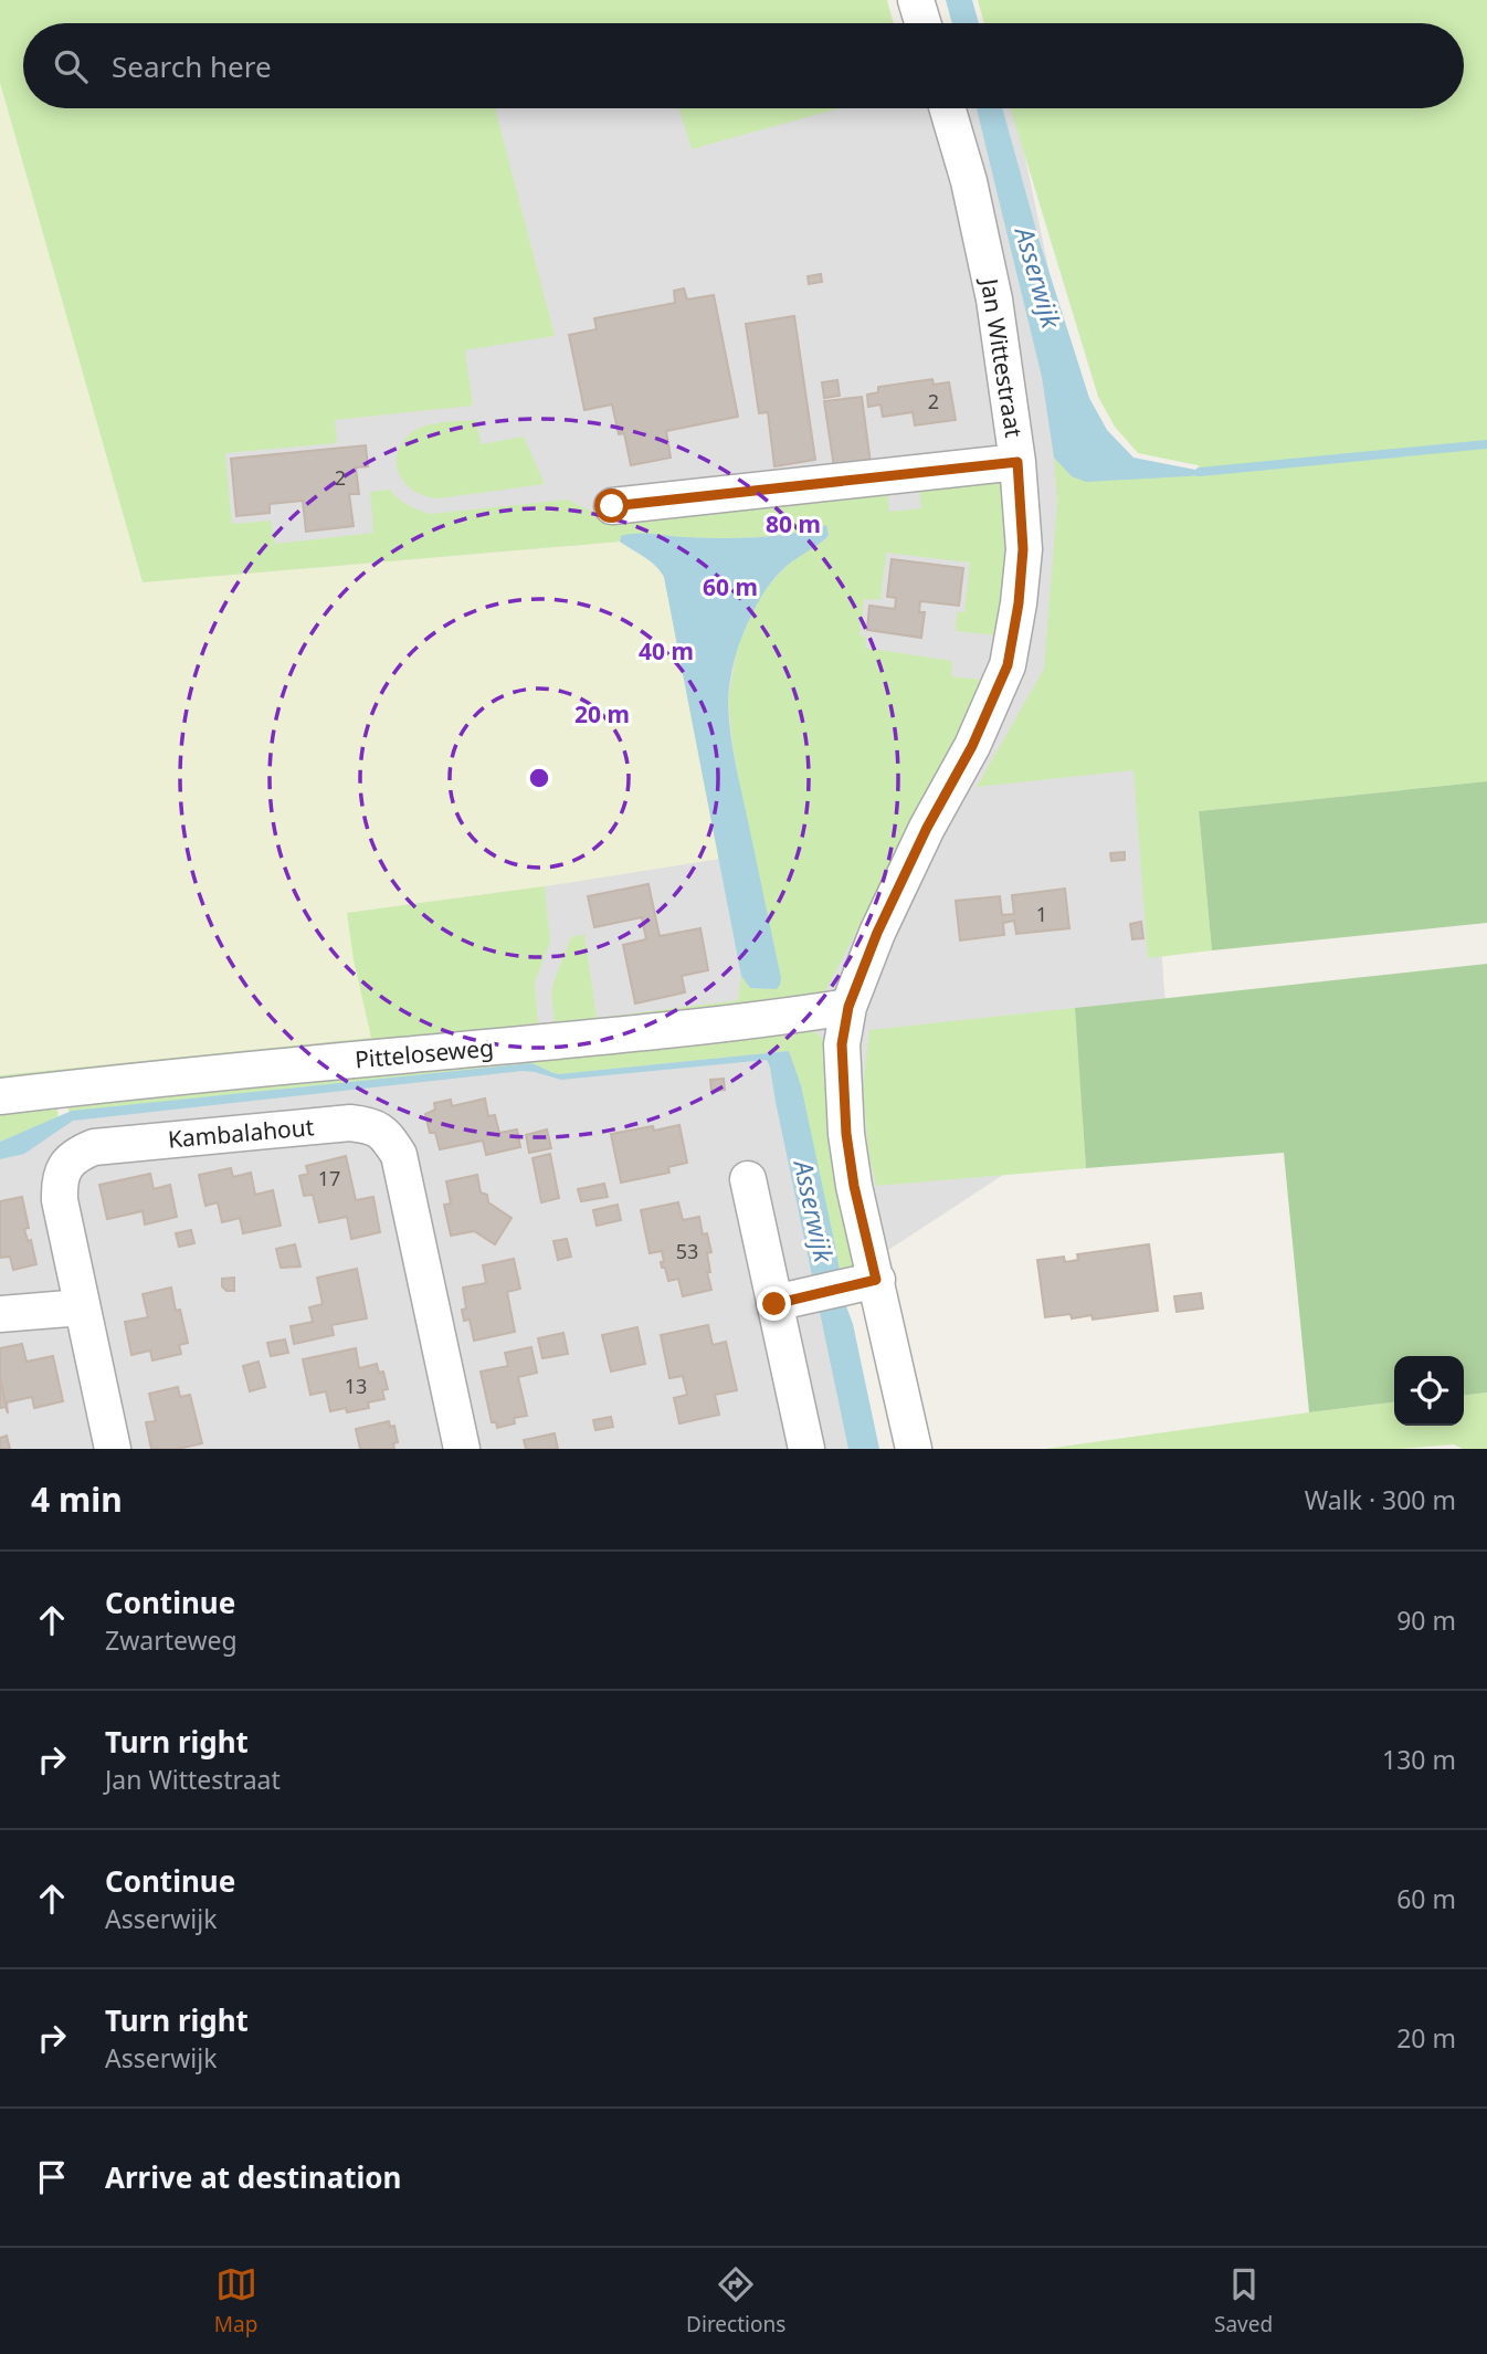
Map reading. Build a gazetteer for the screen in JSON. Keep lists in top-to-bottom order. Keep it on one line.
{"streets":{"street":["Jan Wittestraat","Pitteloseweg","Kambalahout"]},"crossings":[["Jan Wittestraat","Pitteloseweg"]],"water":["Asserwijk"],"house_numbers":["2","2","1","17","53","13"],"page":{"search":"Search here","heading":["4 min","Walk · 300 m"],"list":[["Continue","Zwarteweg","90 m"],["Turn right","Jan Wittestraat","130 m"],["Continue","Asserwijk","60 m"],["Turn right","Asserwijk","20 m"],"Arrive at destination"],"nav":["Map","Directions","Saved"]},"rings":["80 m","60 m","40 m","20 m"]}
